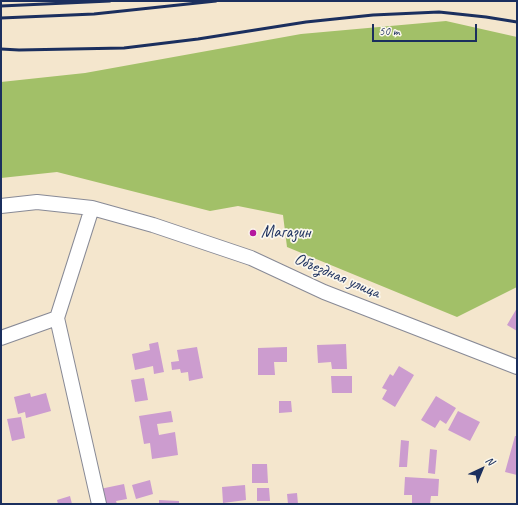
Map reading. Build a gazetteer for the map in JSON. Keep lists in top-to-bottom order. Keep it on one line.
{"streets":{"street":["Объездная улица"]},"places":["Магазин"],"scale_bar":"50 m","north":"top right"}
